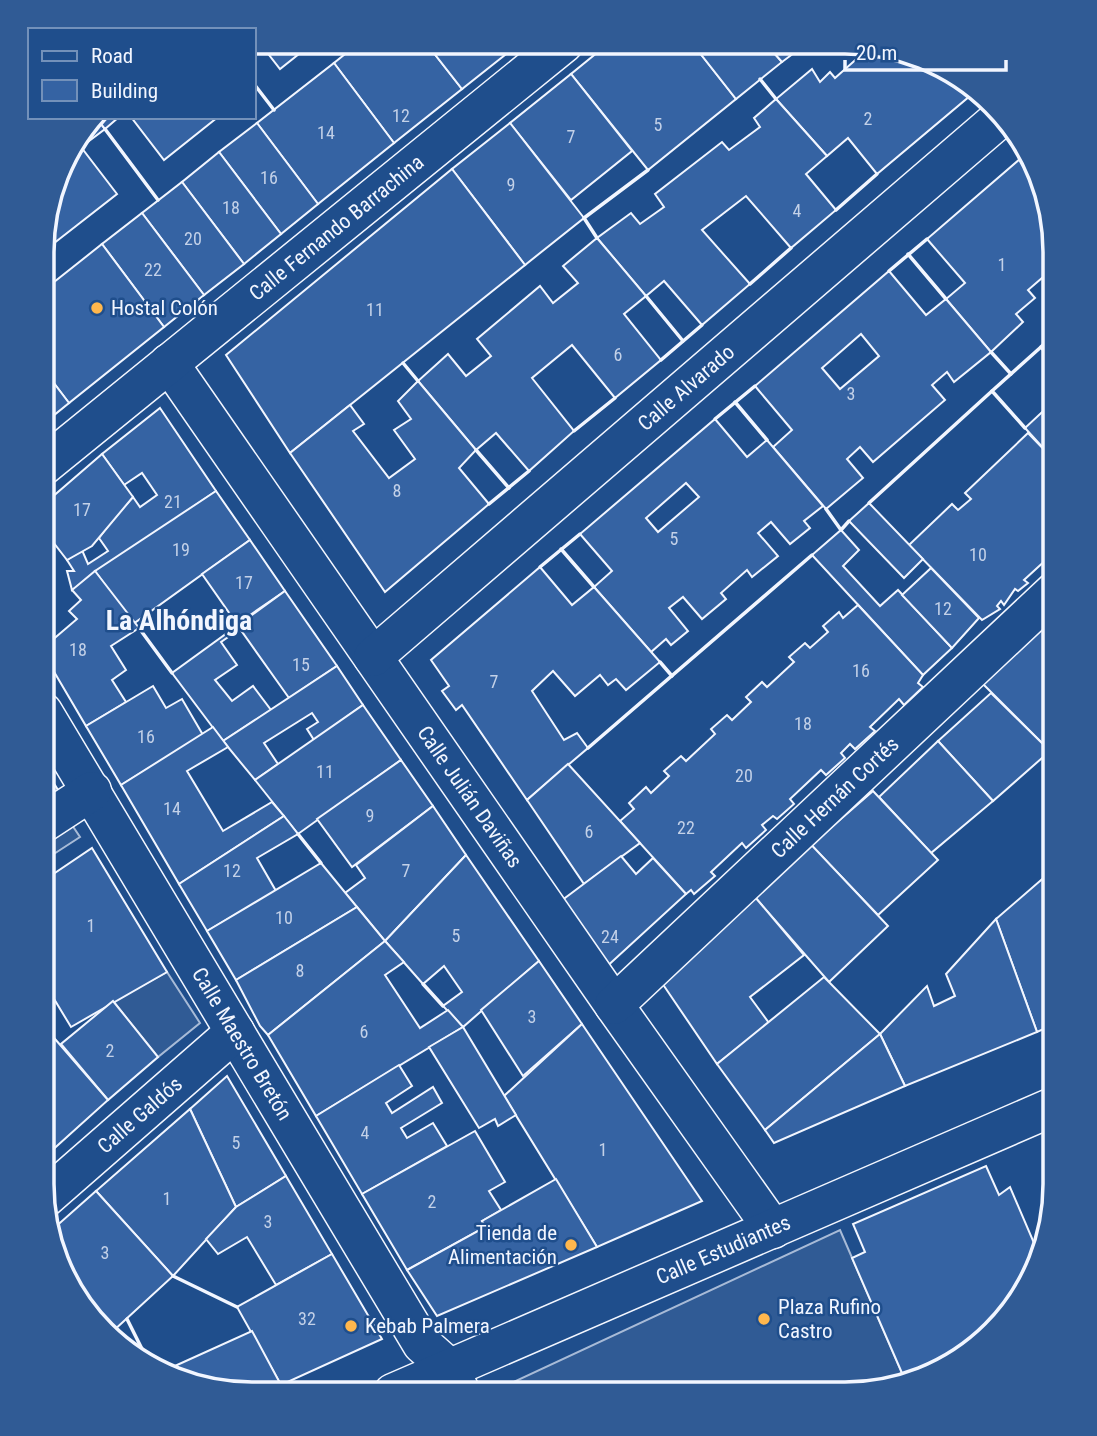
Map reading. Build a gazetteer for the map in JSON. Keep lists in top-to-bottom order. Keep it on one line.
{"streets":{"street":["Calle Fernando Barrachina","Calle Alvarado","Calle Julián Daviñas","Calle Hernán Cortés","Calle Maestro Bretón","Calle Galdós","Calle Estudiantes"]},"crossings":[["Calle Fernando Barrachina","Calle Julián Daviñas"],["Calle Alvarado","Calle Julián Daviñas"],["Calle Julián Daviñas","Calle Hernán Cortés"],["Calle Julián Daviñas","Calle Estudiantes"],["Calle Maestro Bretón","Calle Galdós"],["Calle Maestro Bretón","Calle Estudiantes"]],"districts":["La Alhóndiga"],"places":["Hostal Colón","Tienda de Alimentación","Plaza Rufino Castro","Kebab Palmera"],"house_numbers":["12","2","5","14","7","16","9","18","4","20","1","22","11","6","3","8","21","17","5","19","10","17","12","18","15","16","7","18","16","11","20","14","9","22","6","12","7","10","1","5","24","8","3","6","2","4","5","1","1","2","3","3","32"],"legend":["Road","Building"],"scale_bar":"20 m"}
